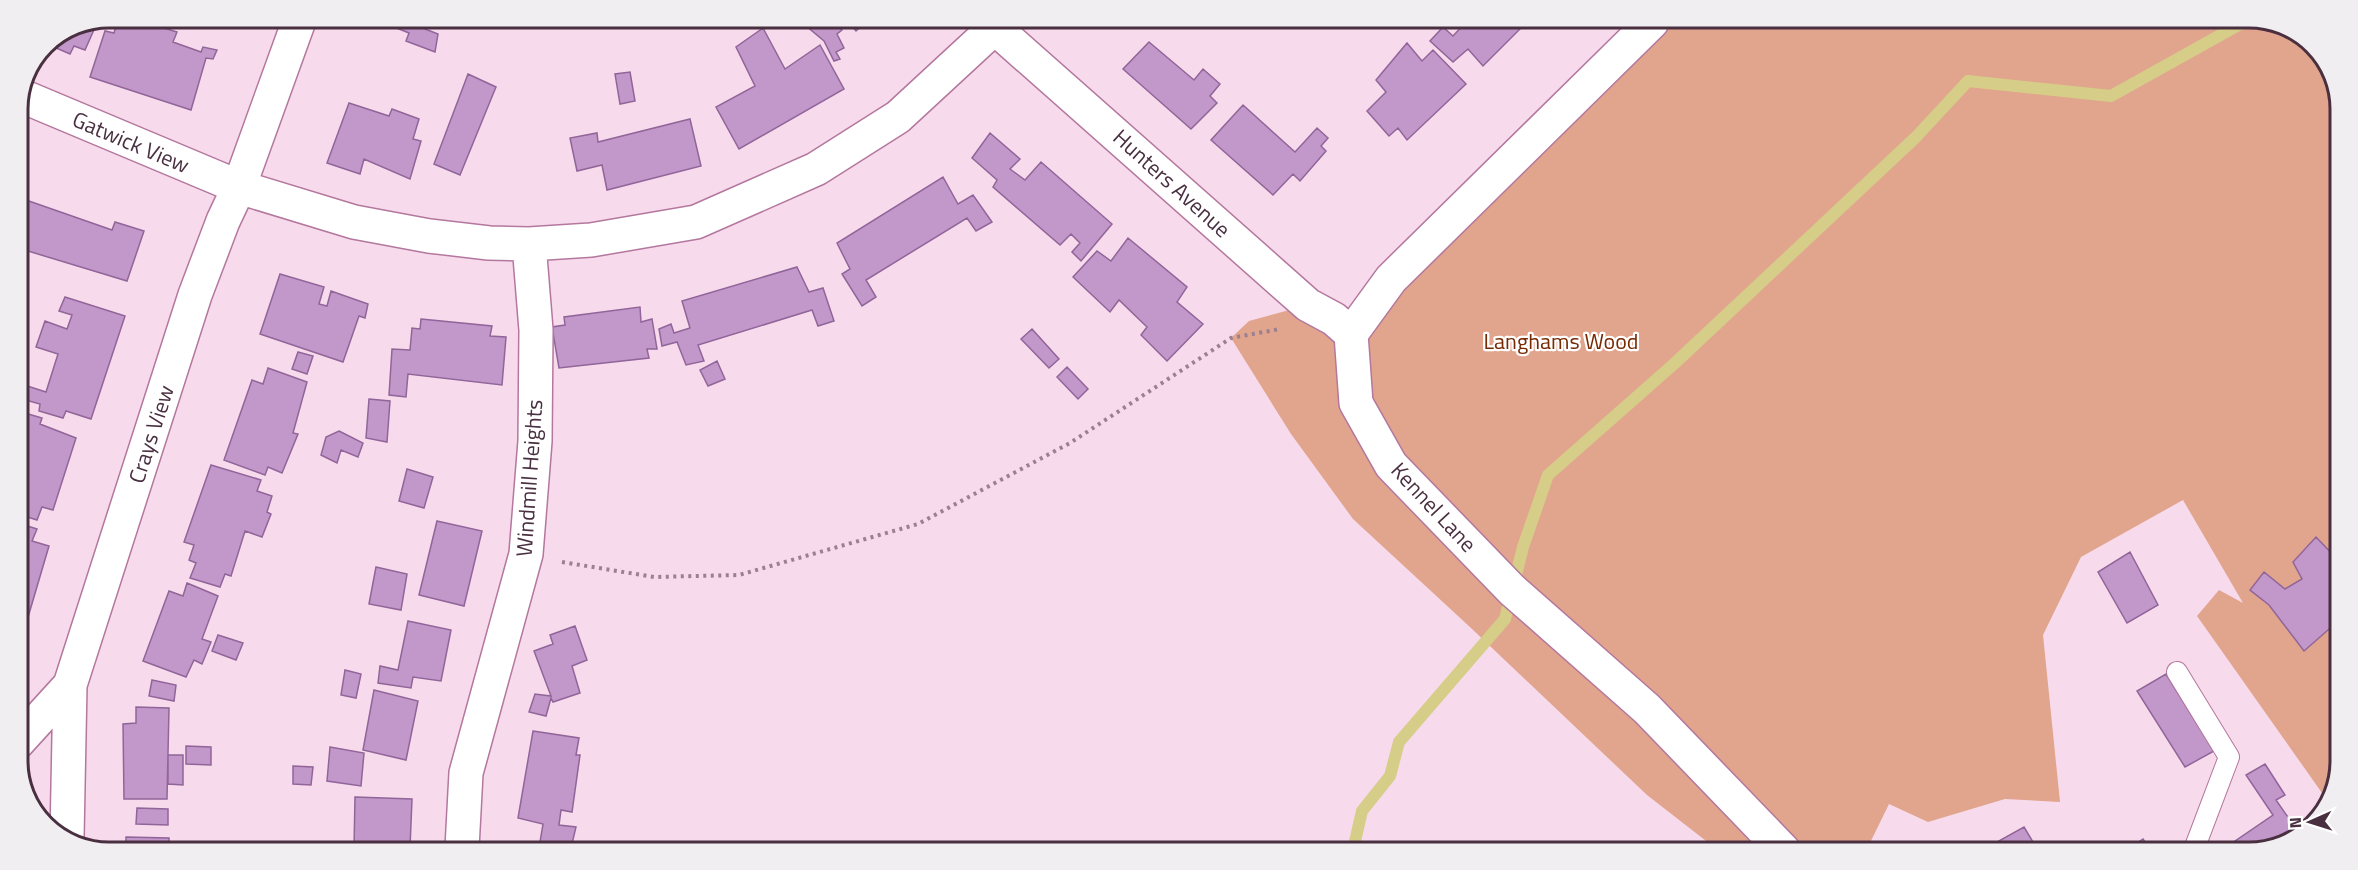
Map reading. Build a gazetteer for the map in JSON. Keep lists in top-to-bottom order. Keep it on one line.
{"streets":{"street":["Gatwick View","Hunters Avenue","Crays View","Windmill Heights","Kennel Lane"]},"crossings":[["Gatwick View","Crays View"],["Gatwick View","Windmill Heights"],["Hunters Avenue","Kennel Lane"]],"parks":["Langhams Wood"],"north":"left"}
